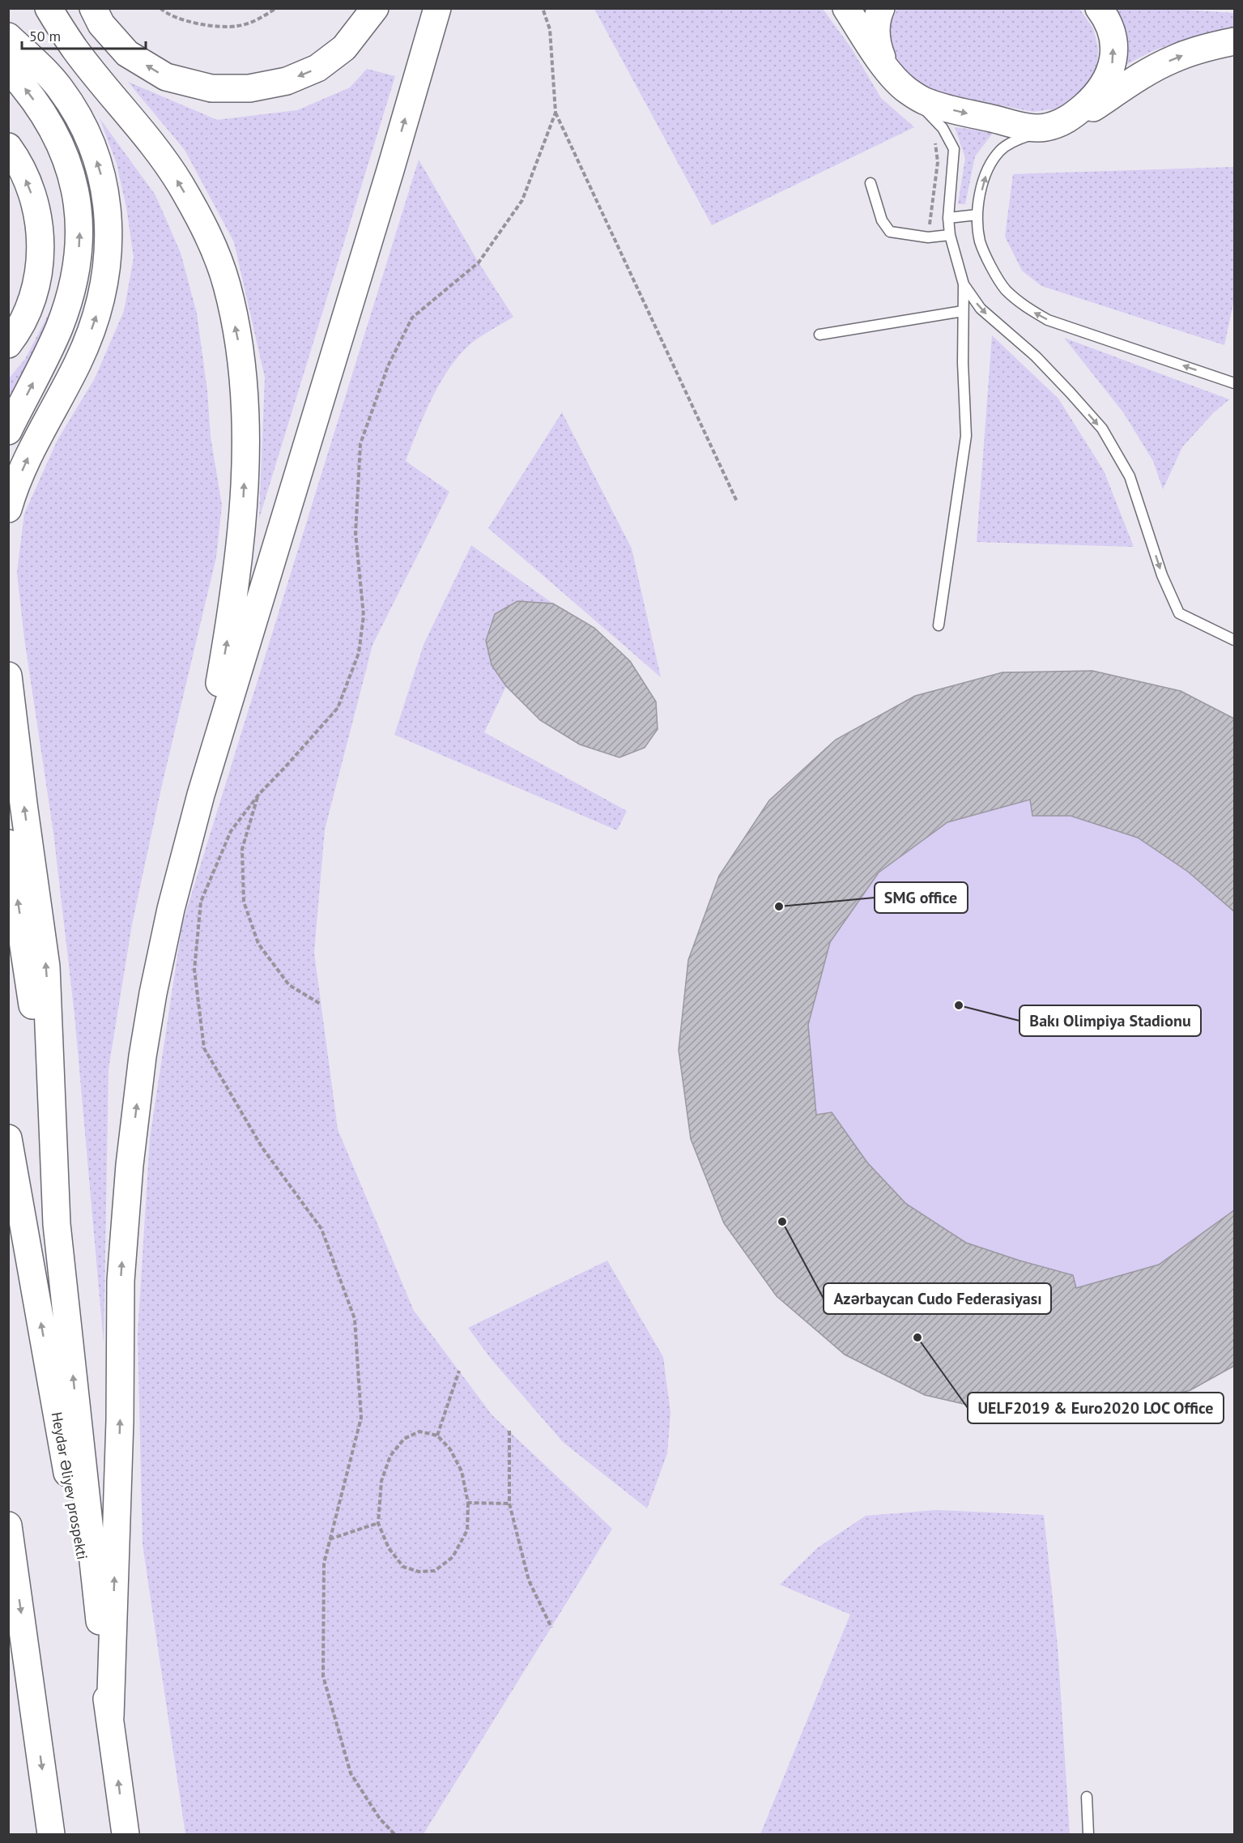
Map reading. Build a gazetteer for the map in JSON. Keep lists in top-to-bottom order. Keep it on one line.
{"streets":{"main road":["Heydər Əliyev prospekti"]},"places":["SMG office","Bakı Olimpiya Stadionu","Azərbaycan Cudo Federasiyası","UELF2019 & Euro2020 LOC Office"],"scale_bar":"50 m"}
